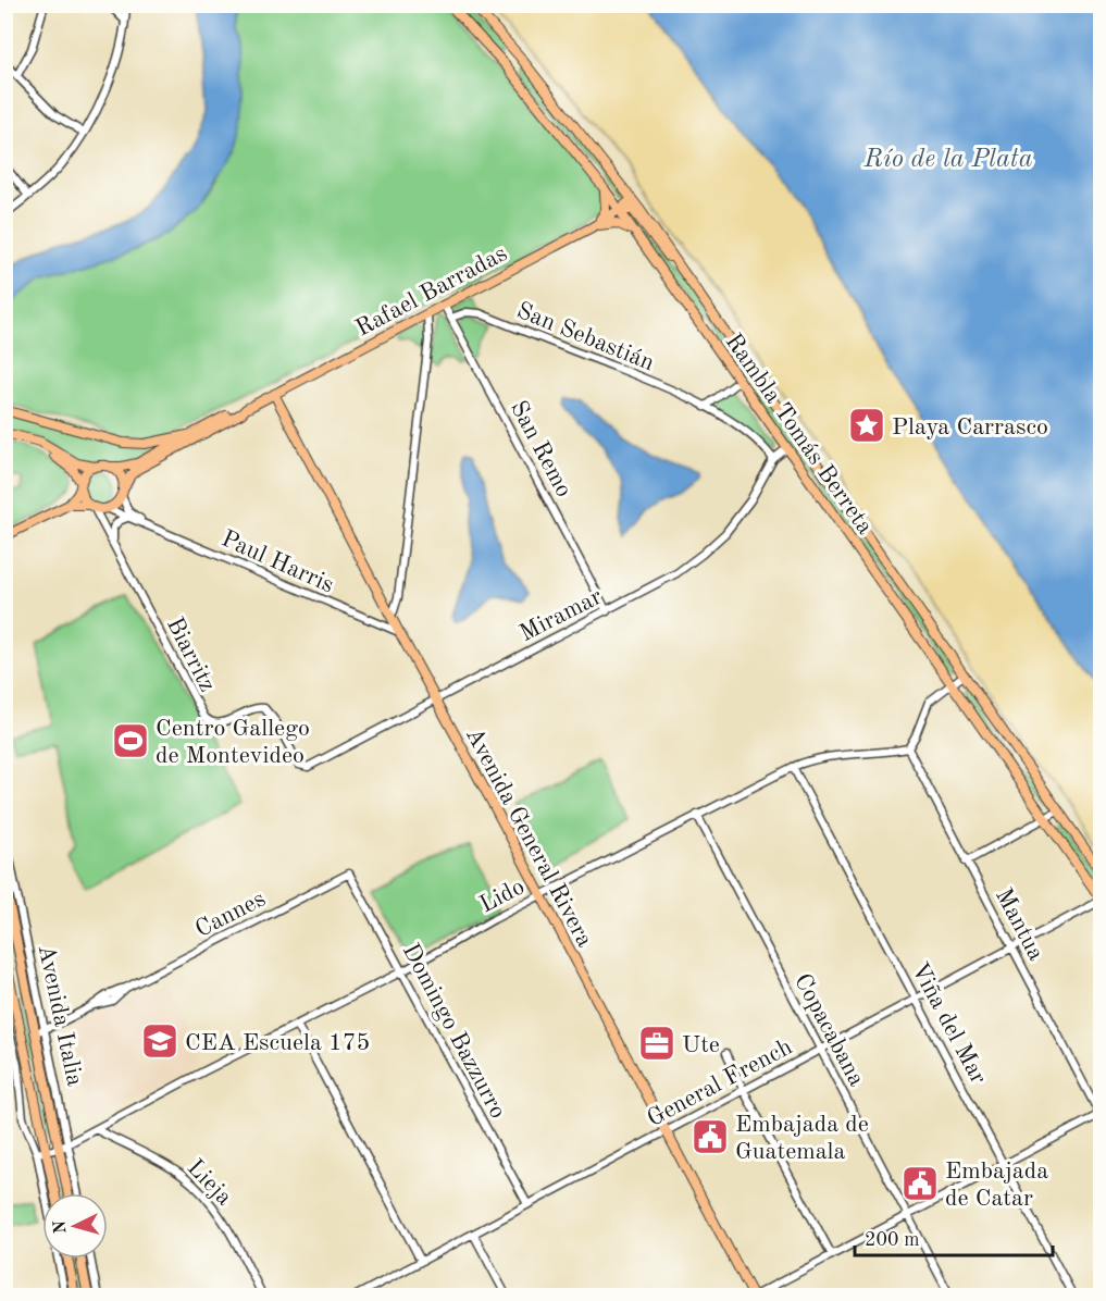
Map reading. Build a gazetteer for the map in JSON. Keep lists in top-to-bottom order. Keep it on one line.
{"streets":{"main road":["Rafael Barradas","Rambla Tomás Berreta","Avenida General Rivera","Avenida Italia"],"street":["San Sebastián","San Remo","Paul Harris","Miramar","Biarritz","Lido","Cannes","Mantua","Viña del Mar","Copacabana","Domingo Bazzurro","General French","Lieja"]},"crossings":[["Rafael Barradas","Rambla Tomás Berreta"],["Rafael Barradas","San Remo"],["Rafael Barradas","Paul Harris"],["Rafael Barradas","Biarritz"],["Rafael Barradas","Avenida General Rivera"],["San Sebastián","San Remo"],["San Sebastián","Miramar"],["Rambla Tomás Berreta","Miramar"],["Rambla Tomás Berreta","General French"],["San Remo","Miramar"],["Paul Harris","Biarritz"],["Paul Harris","Avenida General Rivera"],["Miramar","Biarritz"],["Miramar","Avenida General Rivera"],["Avenida General Rivera","Lido"],["Avenida General Rivera","General French"],["Lido","Mantua"],["Lido","Avenida Italia"],["Lido","Viña del Mar"],["Lido","Copacabana"],["Lido","Domingo Bazzurro"],["Lido","Lieja"],["Cannes","Avenida Italia"],["Cannes","Domingo Bazzurro"],["Mantua","General French"],["Viña del Mar","General French"],["Copacabana","General French"],["Domingo Bazzurro","General French"]],"water":["Río de la Plata"],"places":{"place":["Playa Carrasco"],"sports":["Centro Gallego de Montevideo"],"school or university":["CEA Escuela 175"],"office":["Ute"],"public building":["Embajada de Guatemala","Embajada de Catar"]},"scale_bar":"200 m","north":"left"}
